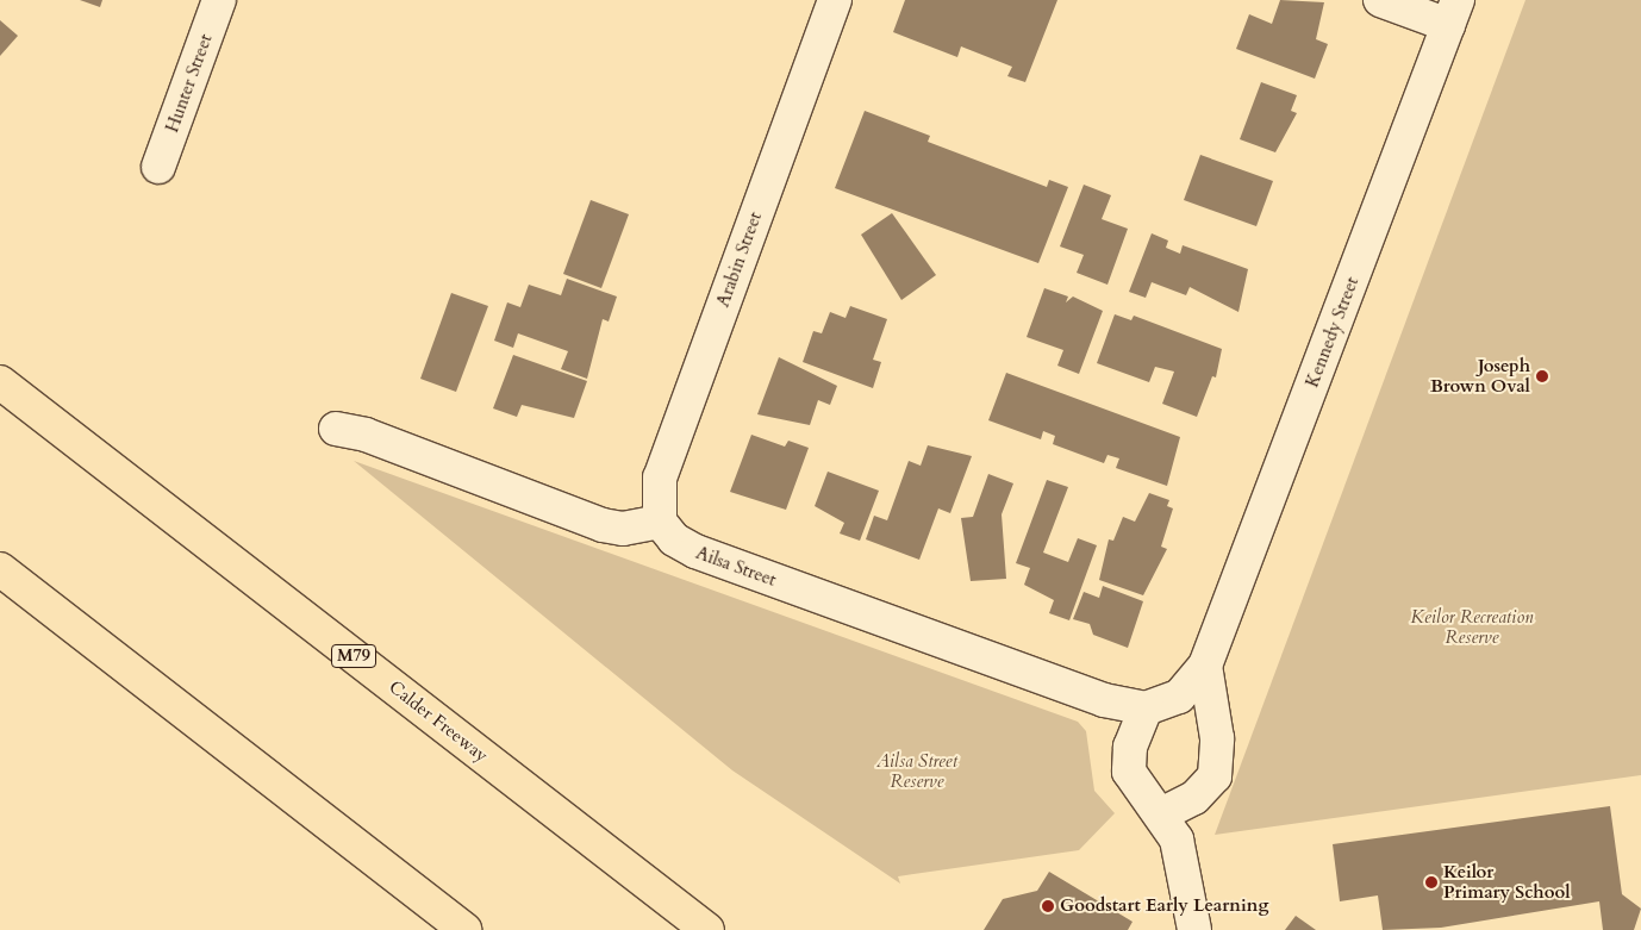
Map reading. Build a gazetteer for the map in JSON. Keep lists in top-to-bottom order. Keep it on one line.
{"streets":{"highway":["M79","Calder Freeway"],"street":["Hunter Street","Arabin Street","Kennedy Street","Ailsa Street"]},"crossings":[["Arabin Street","Ailsa Street"],["Kennedy Street","Ailsa Street"]],"parks":["Keilor Recreation Reserve","Ailsa Street Reserve"],"places":["Joseph Brown Oval","Keilor Primary School","Goodstart Early Learning"]}
